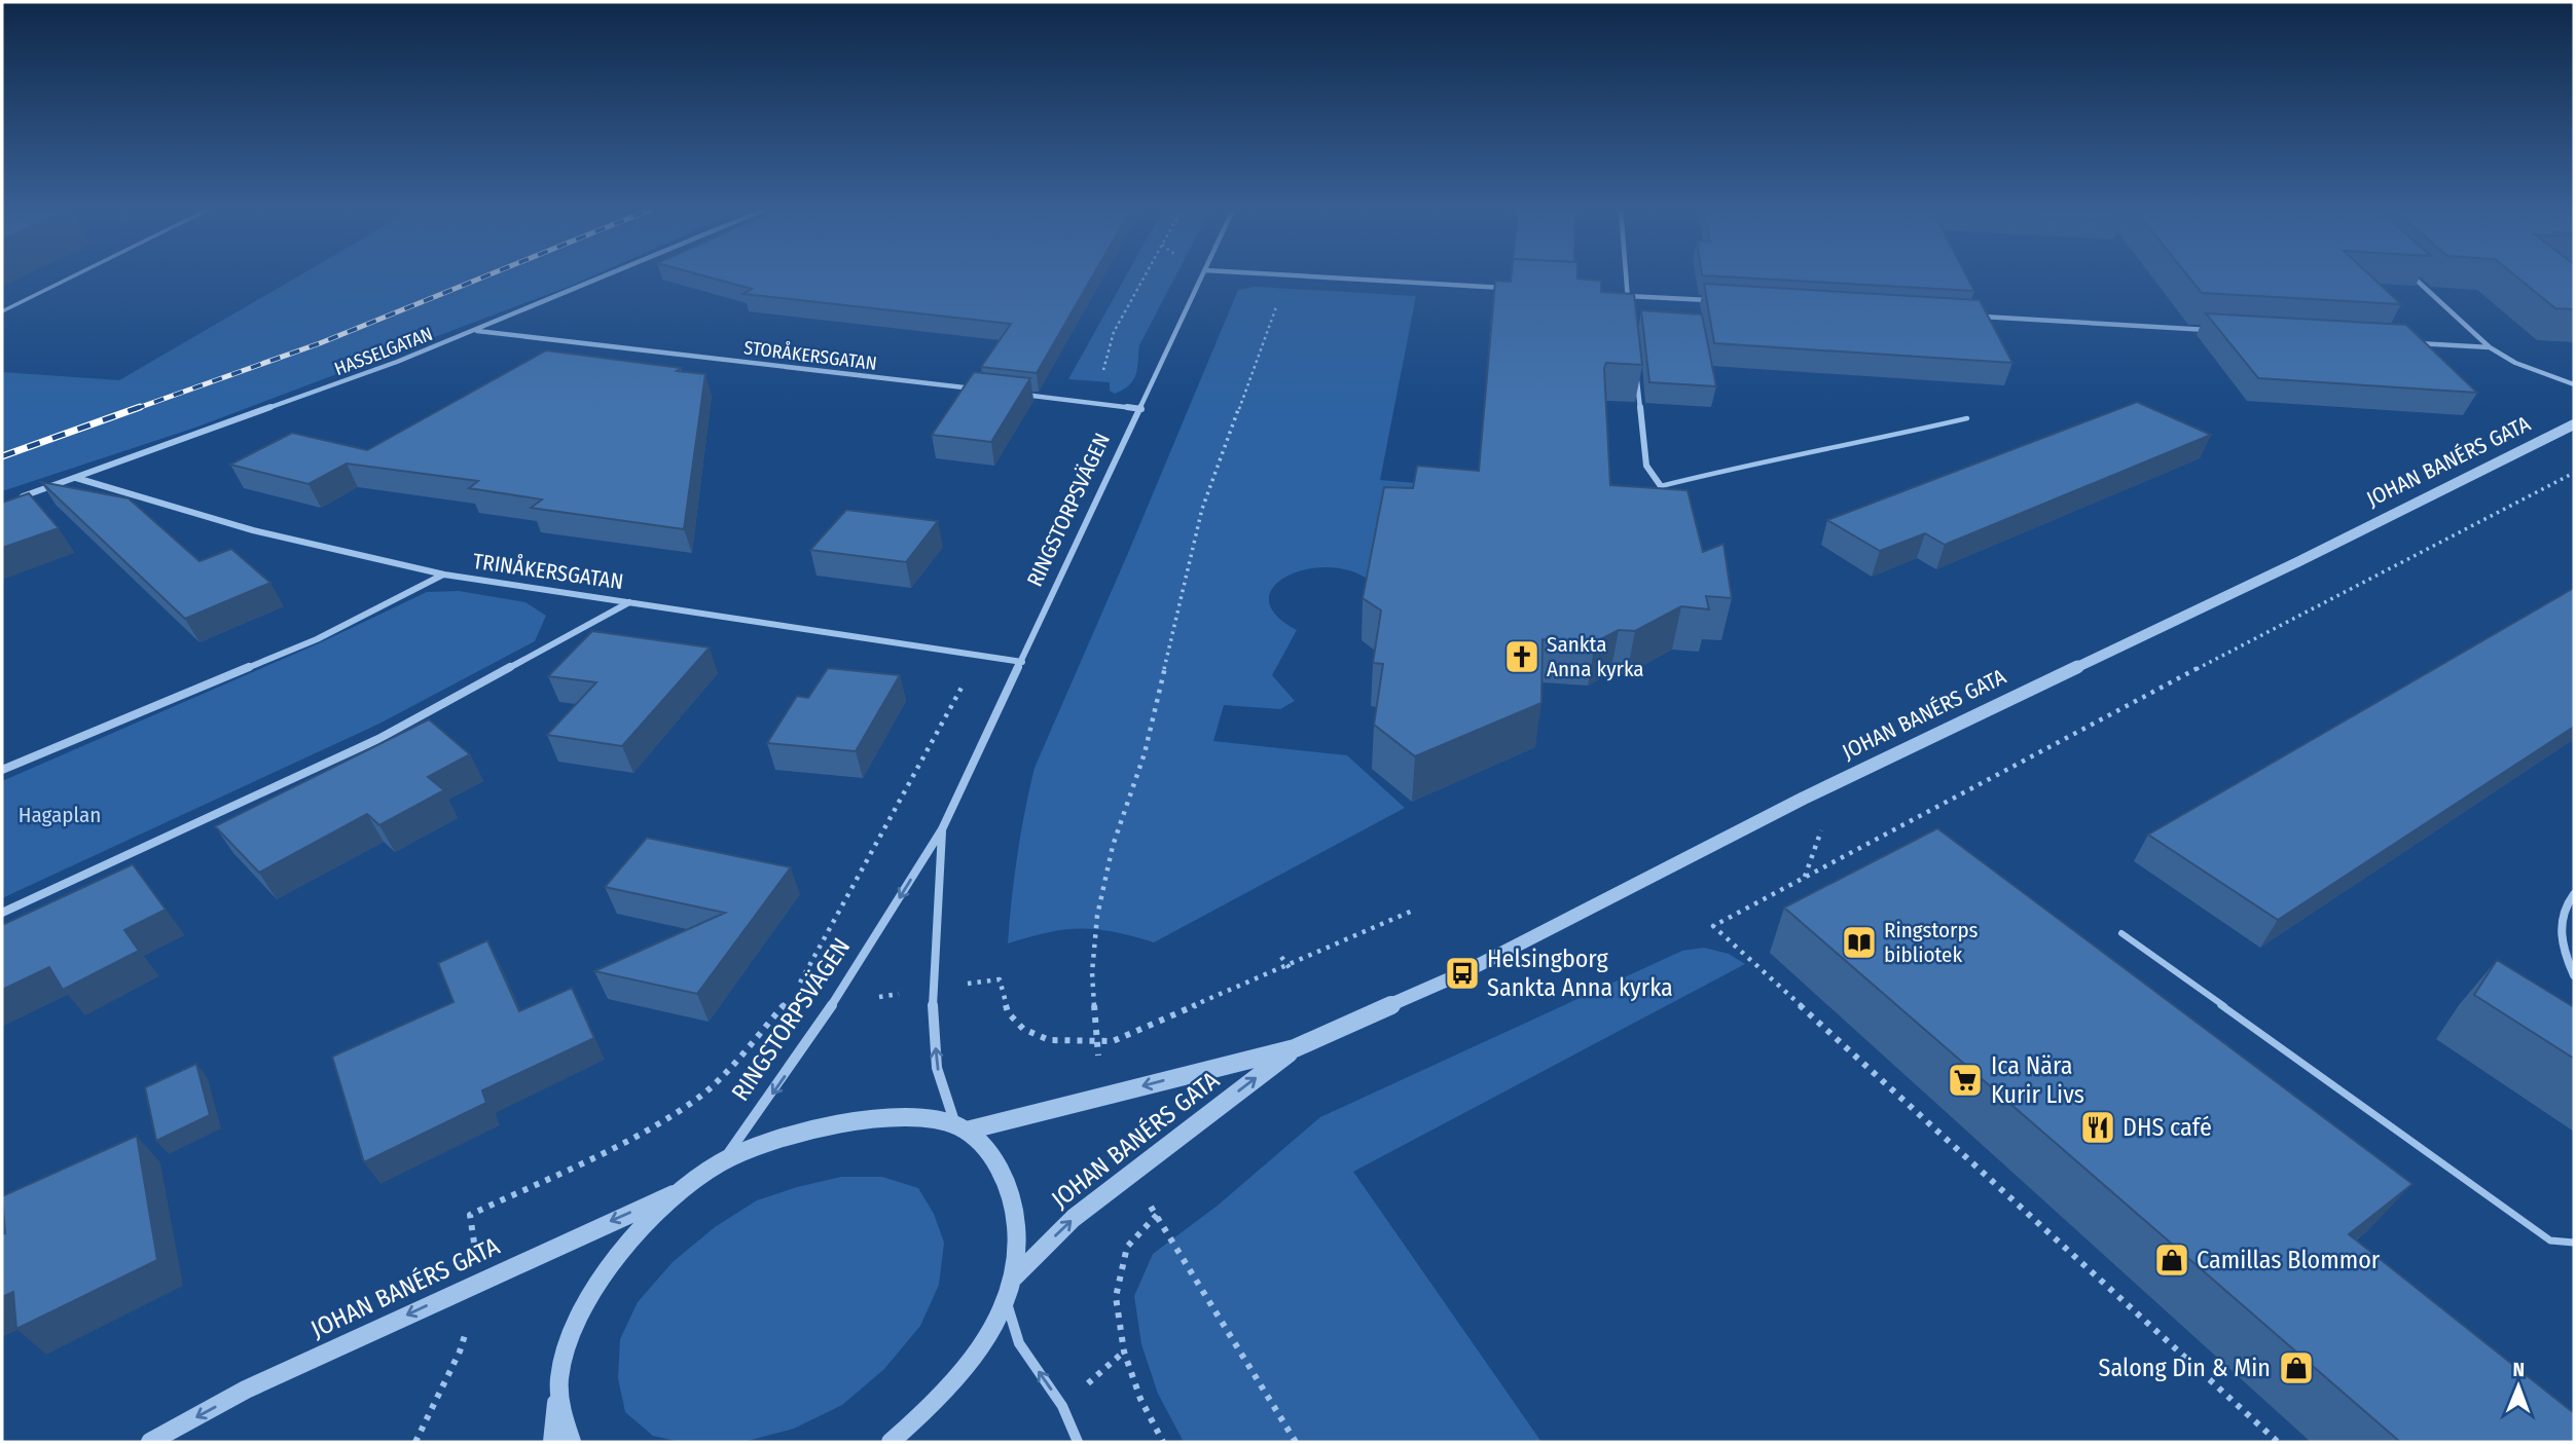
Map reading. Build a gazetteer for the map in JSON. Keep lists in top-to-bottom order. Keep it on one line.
{"streets":{"street":["HASSELGATAN","STORÅKERSGATAN","JOHAN BANÉRS GATA","RINGSTORPSVÄGEN","TRINÅKERSGATAN"]},"crossings":[["HASSELGATAN","STORÅKERSGATAN"],["HASSELGATAN","TRINÅKERSGATAN"],["JOHAN BANÉRS GATA","RINGSTORPSVÄGEN"],["RINGSTORPSVÄGEN","TRINÅKERSGATAN"]],"parks":["Hagaplan"],"places":{"church":["Sankta Anna kyrka"],"library":["Ringstorps bibliotek"],"bus stop":["Helsingborg Sankta Anna kyrka"],"supermarket":["Ica Nära Kurir Livs"],"restaurant":["DHS café"],"shop":["Camillas Blommor","Salong Din & Min"]},"north":"top"}
